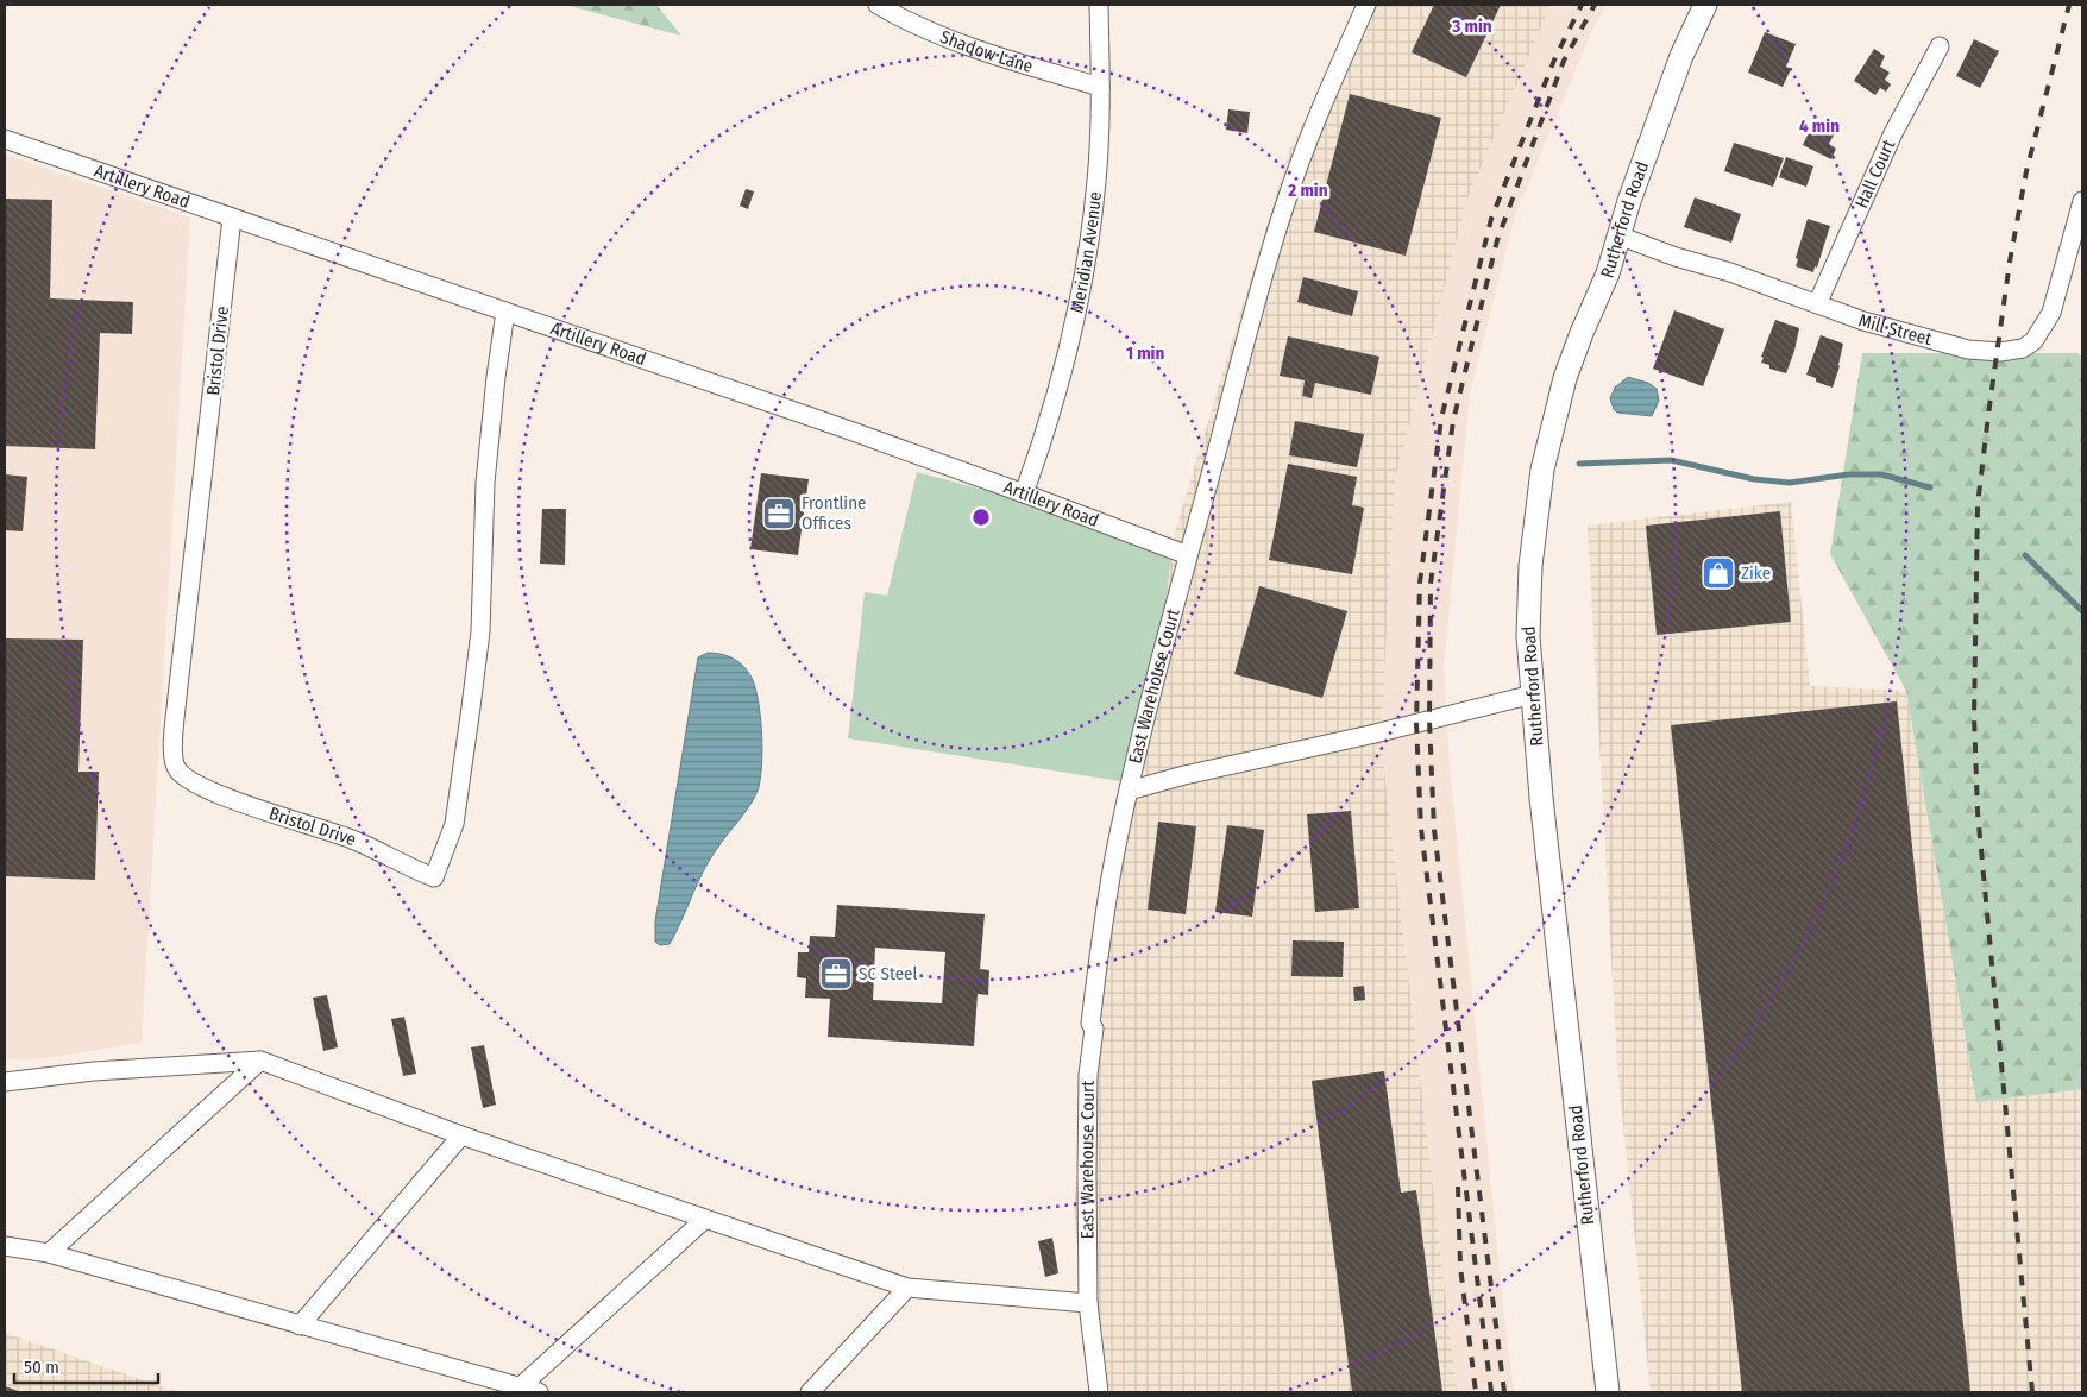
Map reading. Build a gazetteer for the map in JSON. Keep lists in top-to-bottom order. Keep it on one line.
{"streets":{"street":["Shadow Lane","Hall Court","Artillery Road","Rutherford Road","Meridian Avenue","Mill Street","Bristol Drive","East Warehouse Court"]},"crossings":[["Shadow Lane","Meridian Avenue"],["Hall Court","Mill Street"],["Artillery Road","Meridian Avenue"],["Artillery Road","Bristol Drive"],["Artillery Road","East Warehouse Court"],["Rutherford Road","Mill Street"]],"places":{"office":["Frontline Offices","SC Steel"],"shop":["Zike"]},"scale_bar":"50 m","rings":["3 min","4 min","2 min","1 min"]}
